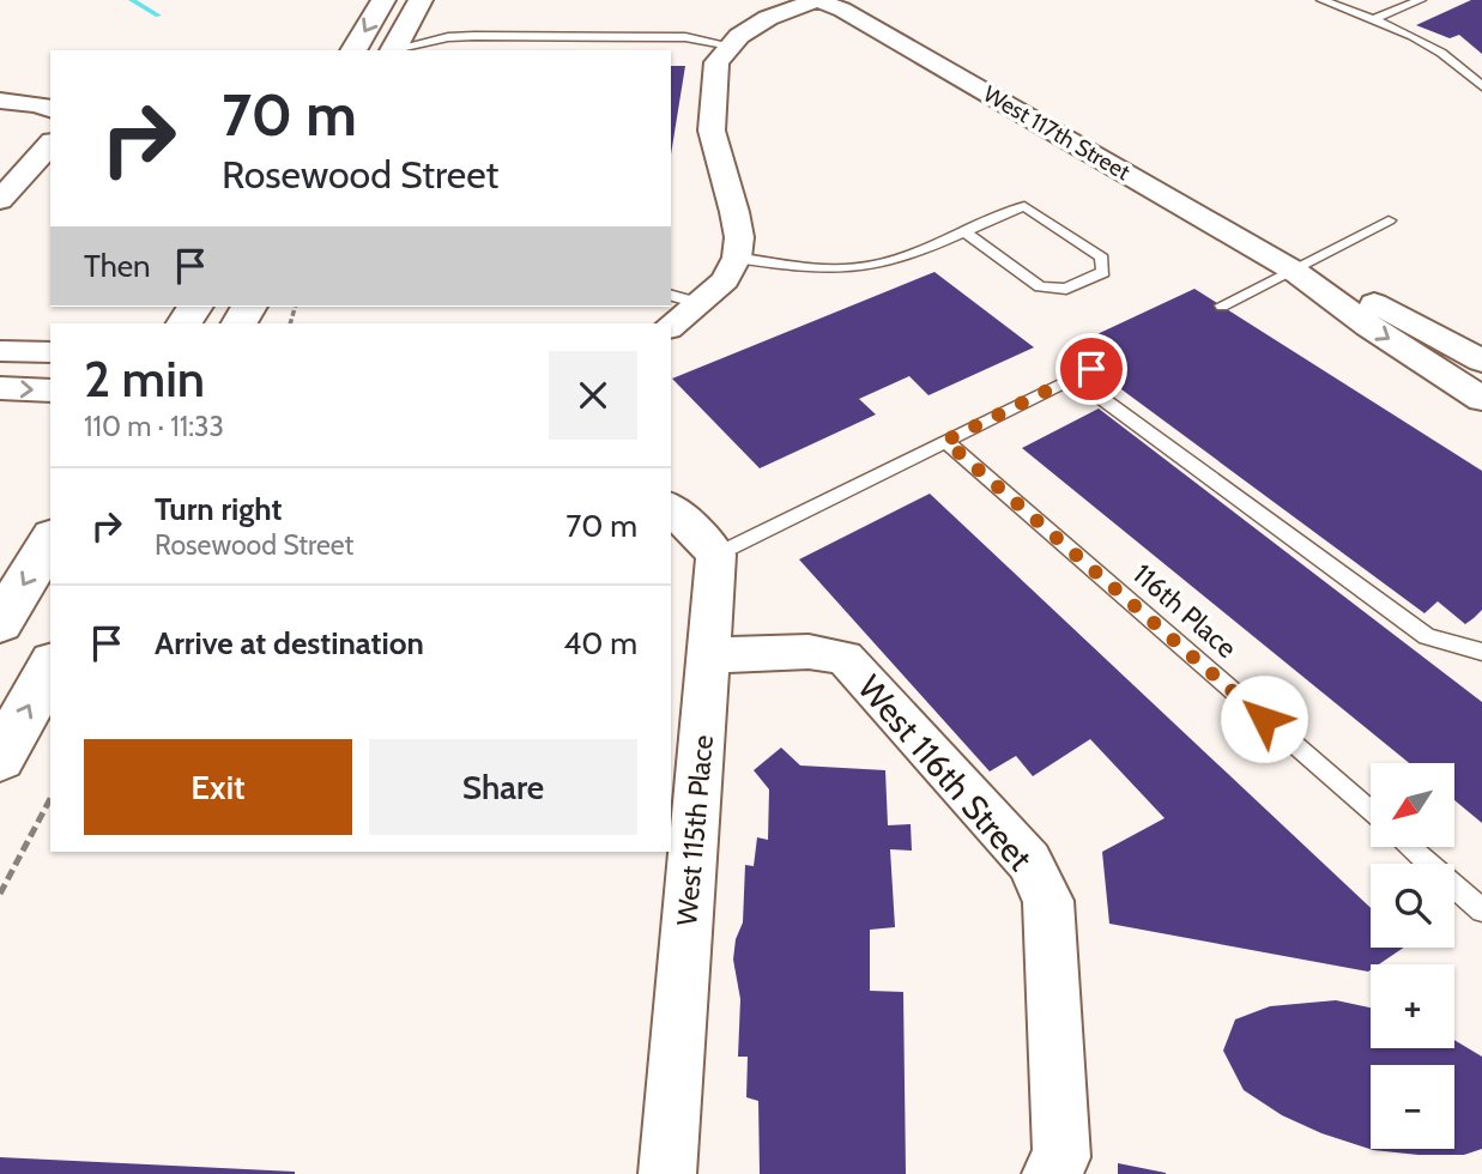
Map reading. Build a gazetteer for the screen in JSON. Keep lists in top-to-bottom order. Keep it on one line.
{"streets":{"street":["West 117th Street","West 116th Street","West 115th Place"],"lane":["116th Place"]},"crossings":[["West 116th Street","West 115th Place"]],"north":"bottom left","page":{"turn":["70 m","Rosewood Street"],"then":"Then","heading":["2 min","110 m · 11:33"],"list":[{"name":"Turn right","note":"Rosewood Street","value":"70 m"},{"name":"Arrive at destination","value":"40 m"}],"buttons":["Exit","Share"],"map_buttons":["+","−"]}}
